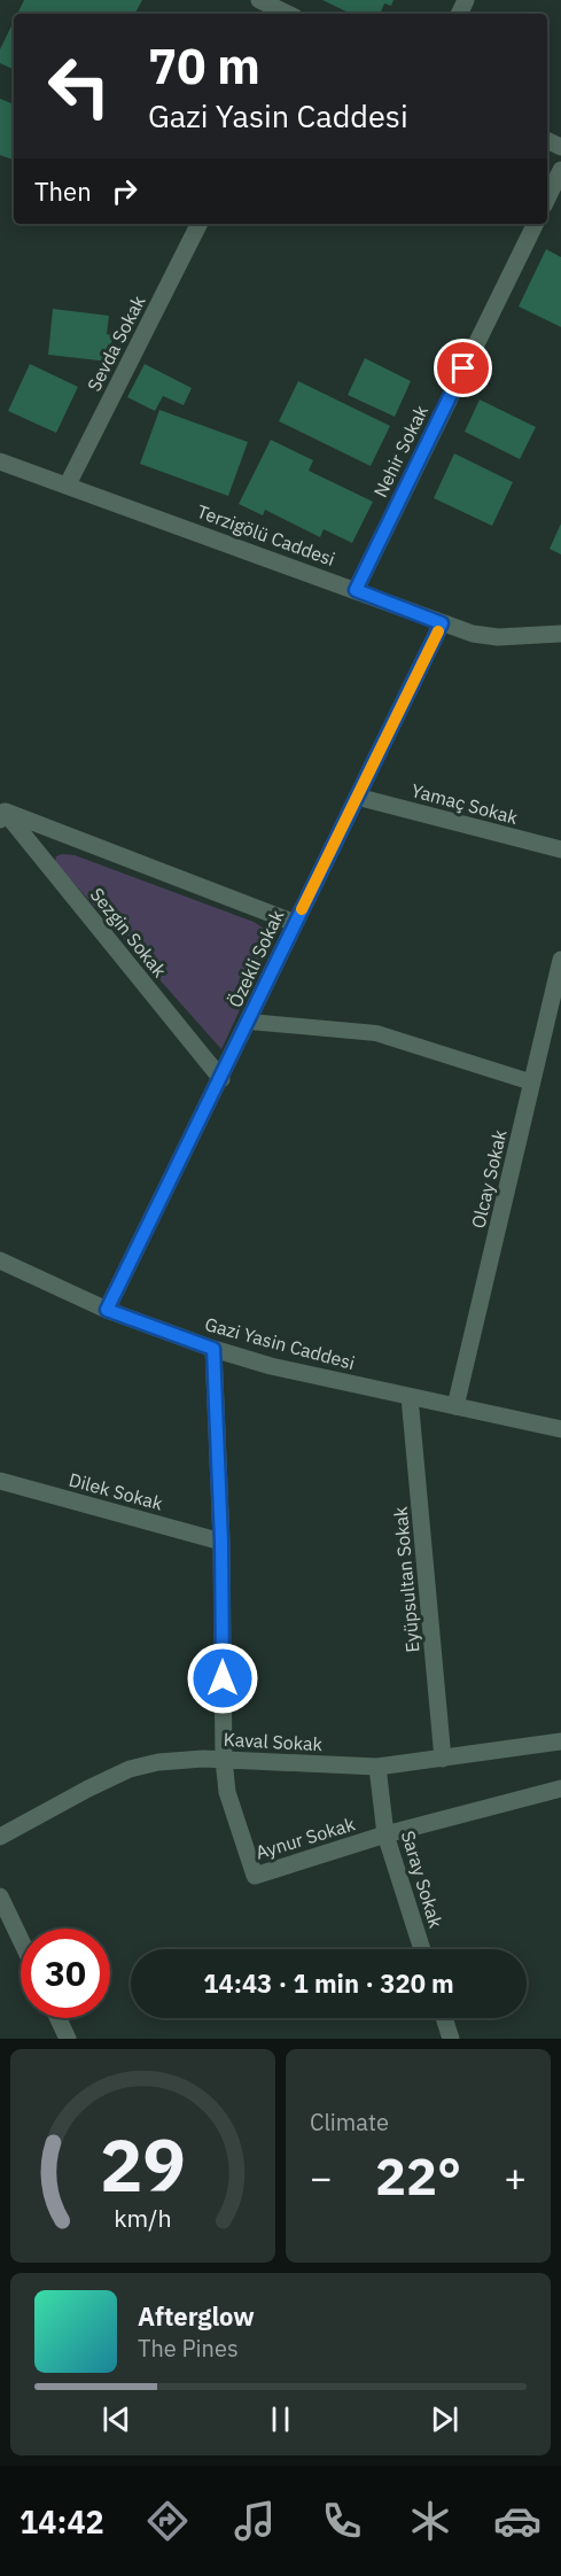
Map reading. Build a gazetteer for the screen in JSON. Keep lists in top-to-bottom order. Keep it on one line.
{"streets":{"street":["Sevda Sokak","Nehir Sokak","Terzigölü Caddesi","Yamaç Sokak","Sezgin Sokak","Özekli Sokak","Olcay Sokak","Gazi Yasin Caddesi","Dilek Sokak","Eyüpsultan Sokak","Kaval Sokak","Aynur Sokak","Saray Sokak"]},"crossings":[["Sevda Sokak","Terzigölü Caddesi"],["Nehir Sokak","Terzigölü Caddesi"],["Terzigölü Caddesi","Özekli Sokak"],["Yamaç Sokak","Özekli Sokak"],["Sezgin Sokak","Özekli Sokak"],["Özekli Sokak","Gazi Yasin Caddesi"],["Olcay Sokak","Gazi Yasin Caddesi"],["Gazi Yasin Caddesi","Eyüpsultan Sokak"],["Gazi Yasin Caddesi","Aynur Sokak"],["Dilek Sokak","Aynur Sokak"],["Eyüpsultan Sokak","Kaval Sokak"],["Kaval Sokak","Aynur Sokak"],["Kaval Sokak","Saray Sokak"],["Aynur Sokak","Saray Sokak"]],"page":{"turn":["70 m","Gazi Yasin Caddesi"],"then":"Then","limit":"30","trip":"14:43 · 1 min · 320 m","tile":"Climate","heat":["−","22°","+"],"song":["Afterglow","The Pines"],"tabs":"14:42","gauge":["29","km/h"]}}
